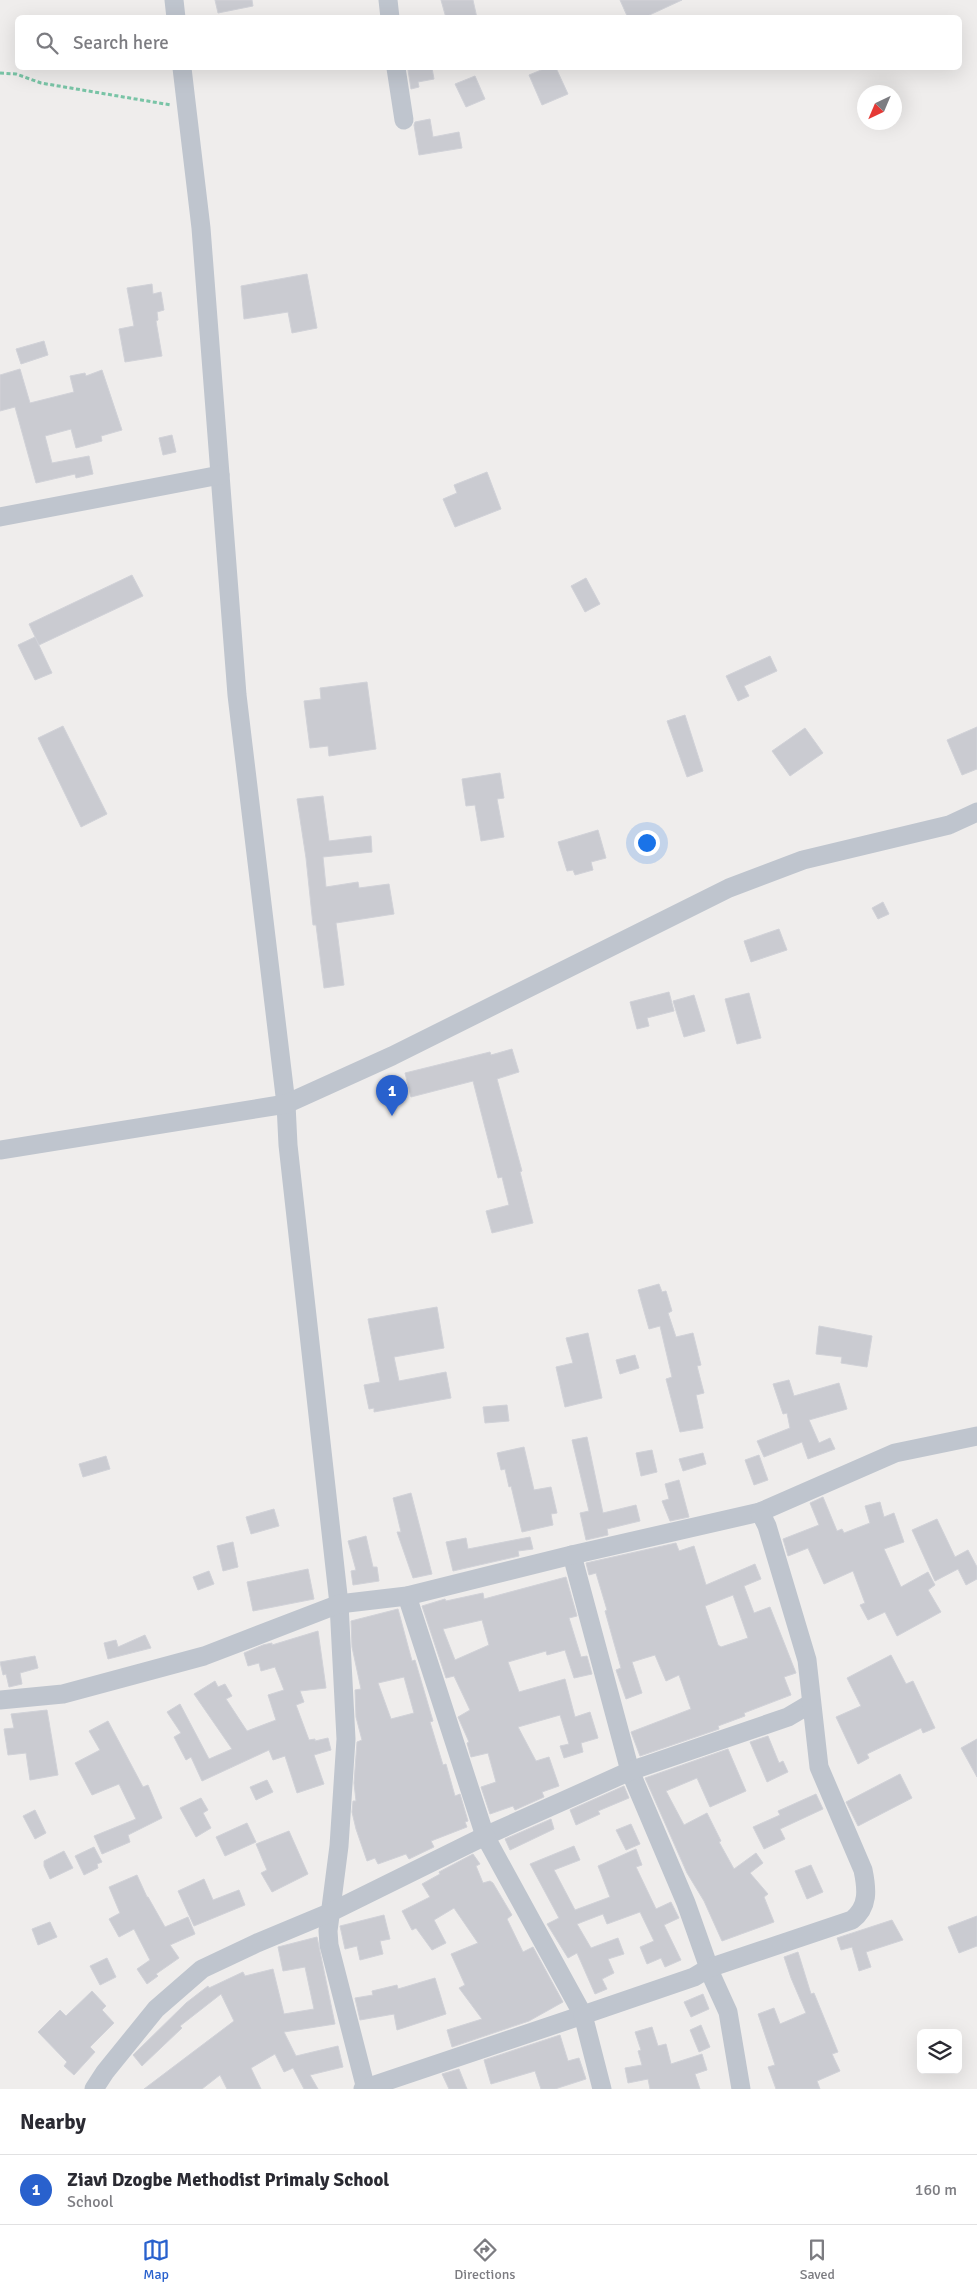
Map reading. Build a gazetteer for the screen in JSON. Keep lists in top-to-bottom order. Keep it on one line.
{"north":"bottom left","page":{"search":"Search here","pins":"1","heading":"Nearby","list":[{"mark":"1","name":"Ziavi Dzogbe Methodist Primaly School","note":"School","value":"160 m"}],"nav":["Map","Directions","Saved"]}}
